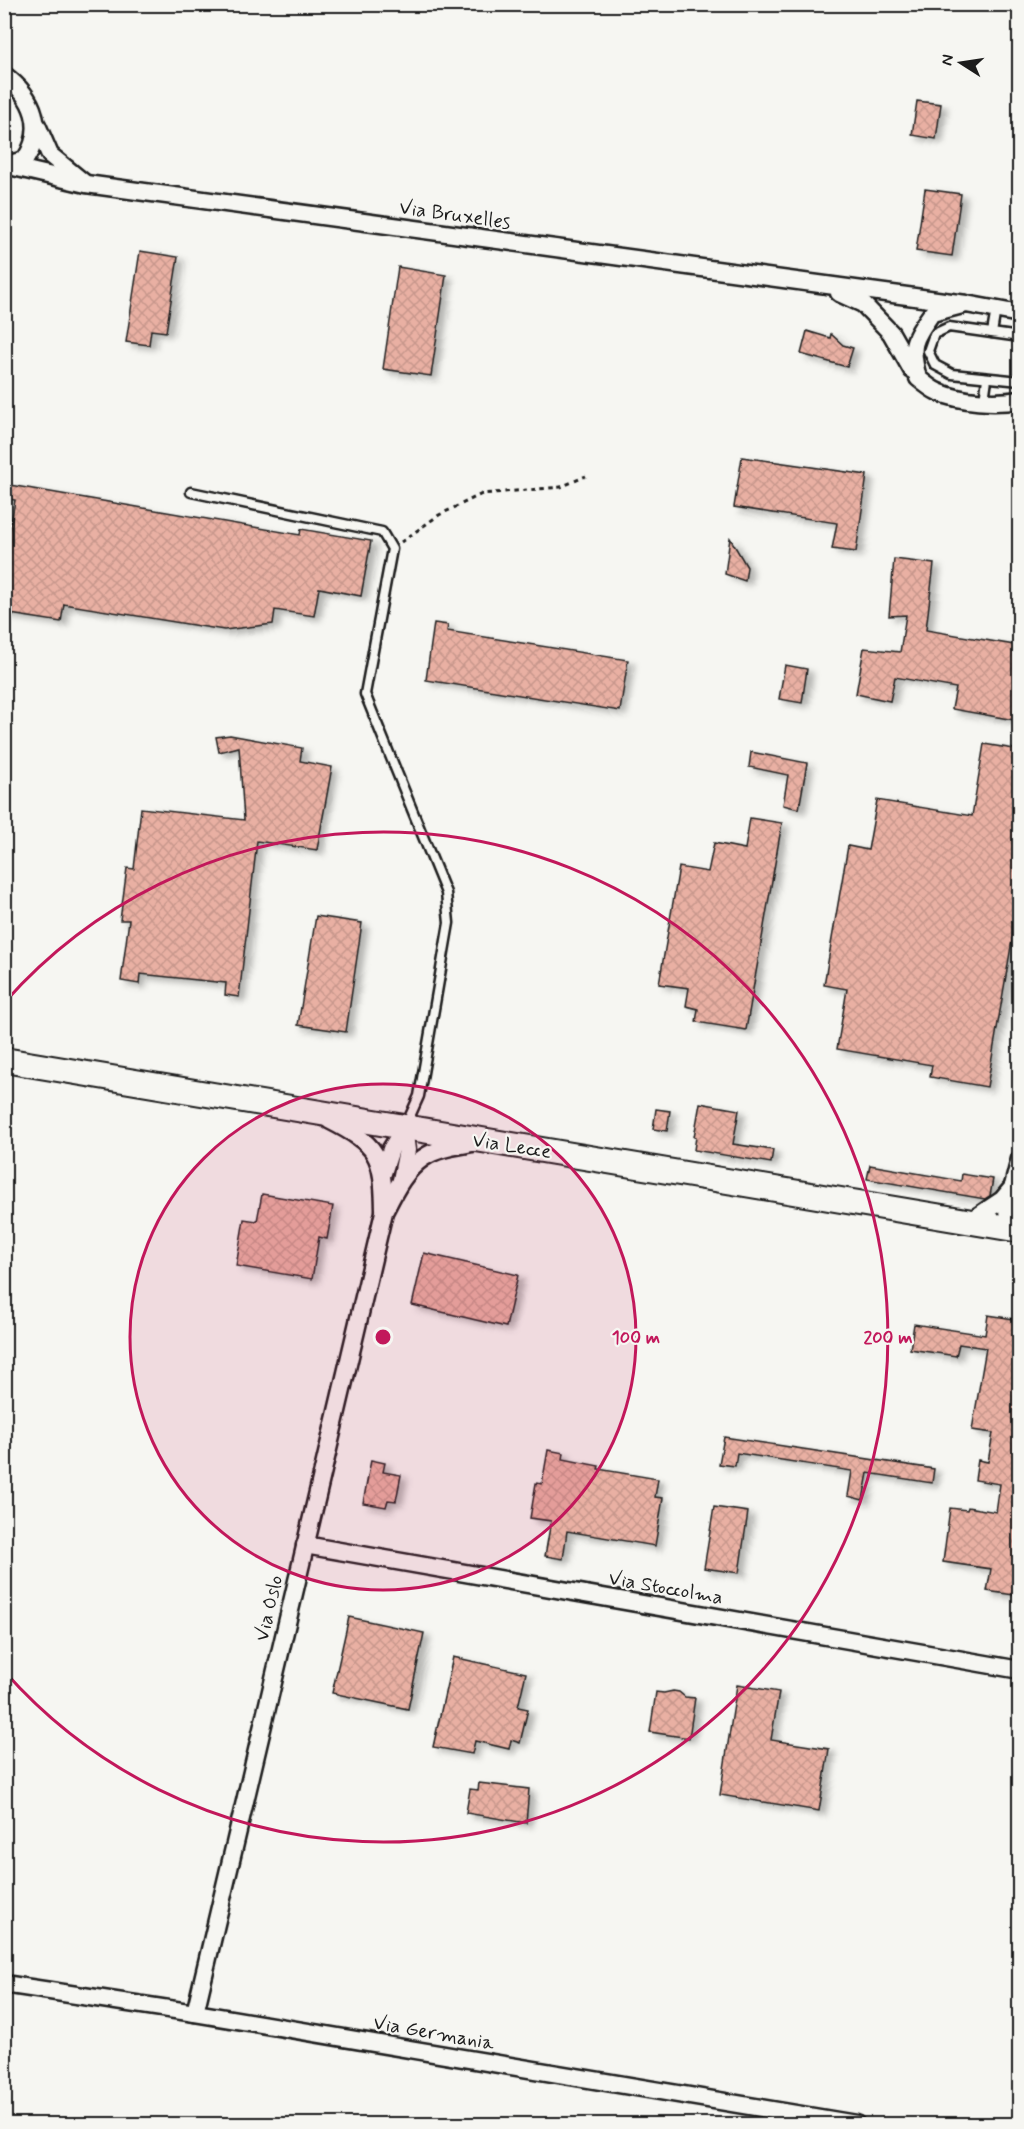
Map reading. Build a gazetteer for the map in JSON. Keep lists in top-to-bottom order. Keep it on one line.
{"streets":{"main road":["Via Lecce"],"street":["Via Bruxelles","Via Stoccolma","Via Oslo","Via Germania"]},"crossings":[["Via Stoccolma","Via Oslo"],["Via Oslo","Via Germania"]],"north":"left","rings":["100 m","200 m"]}
